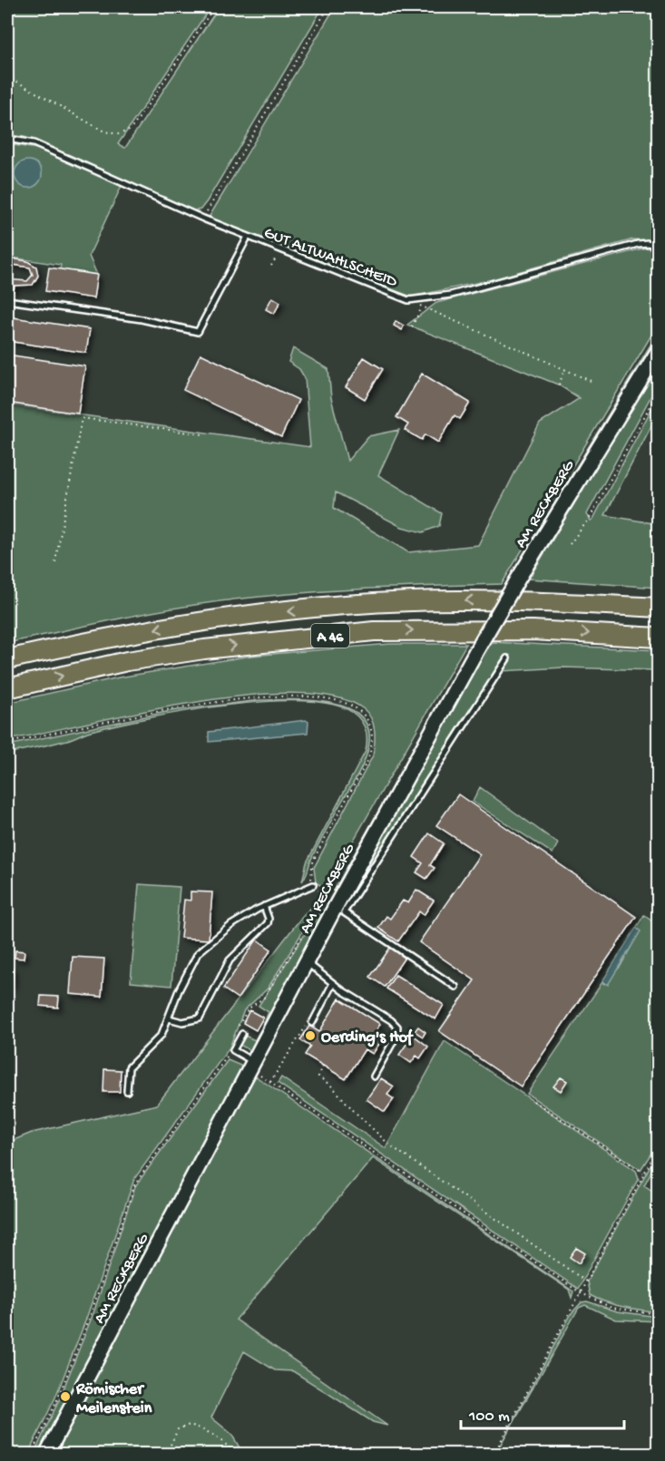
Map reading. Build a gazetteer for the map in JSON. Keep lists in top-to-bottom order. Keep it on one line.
{"streets":{"highway":["A 46"],"street":["AM RECKBERG"],"lane":["GUT ALTWAHLSCHEID"]},"places":["Oerding's Hof","Römischer Meilenstein"],"scale_bar":"100 m"}
